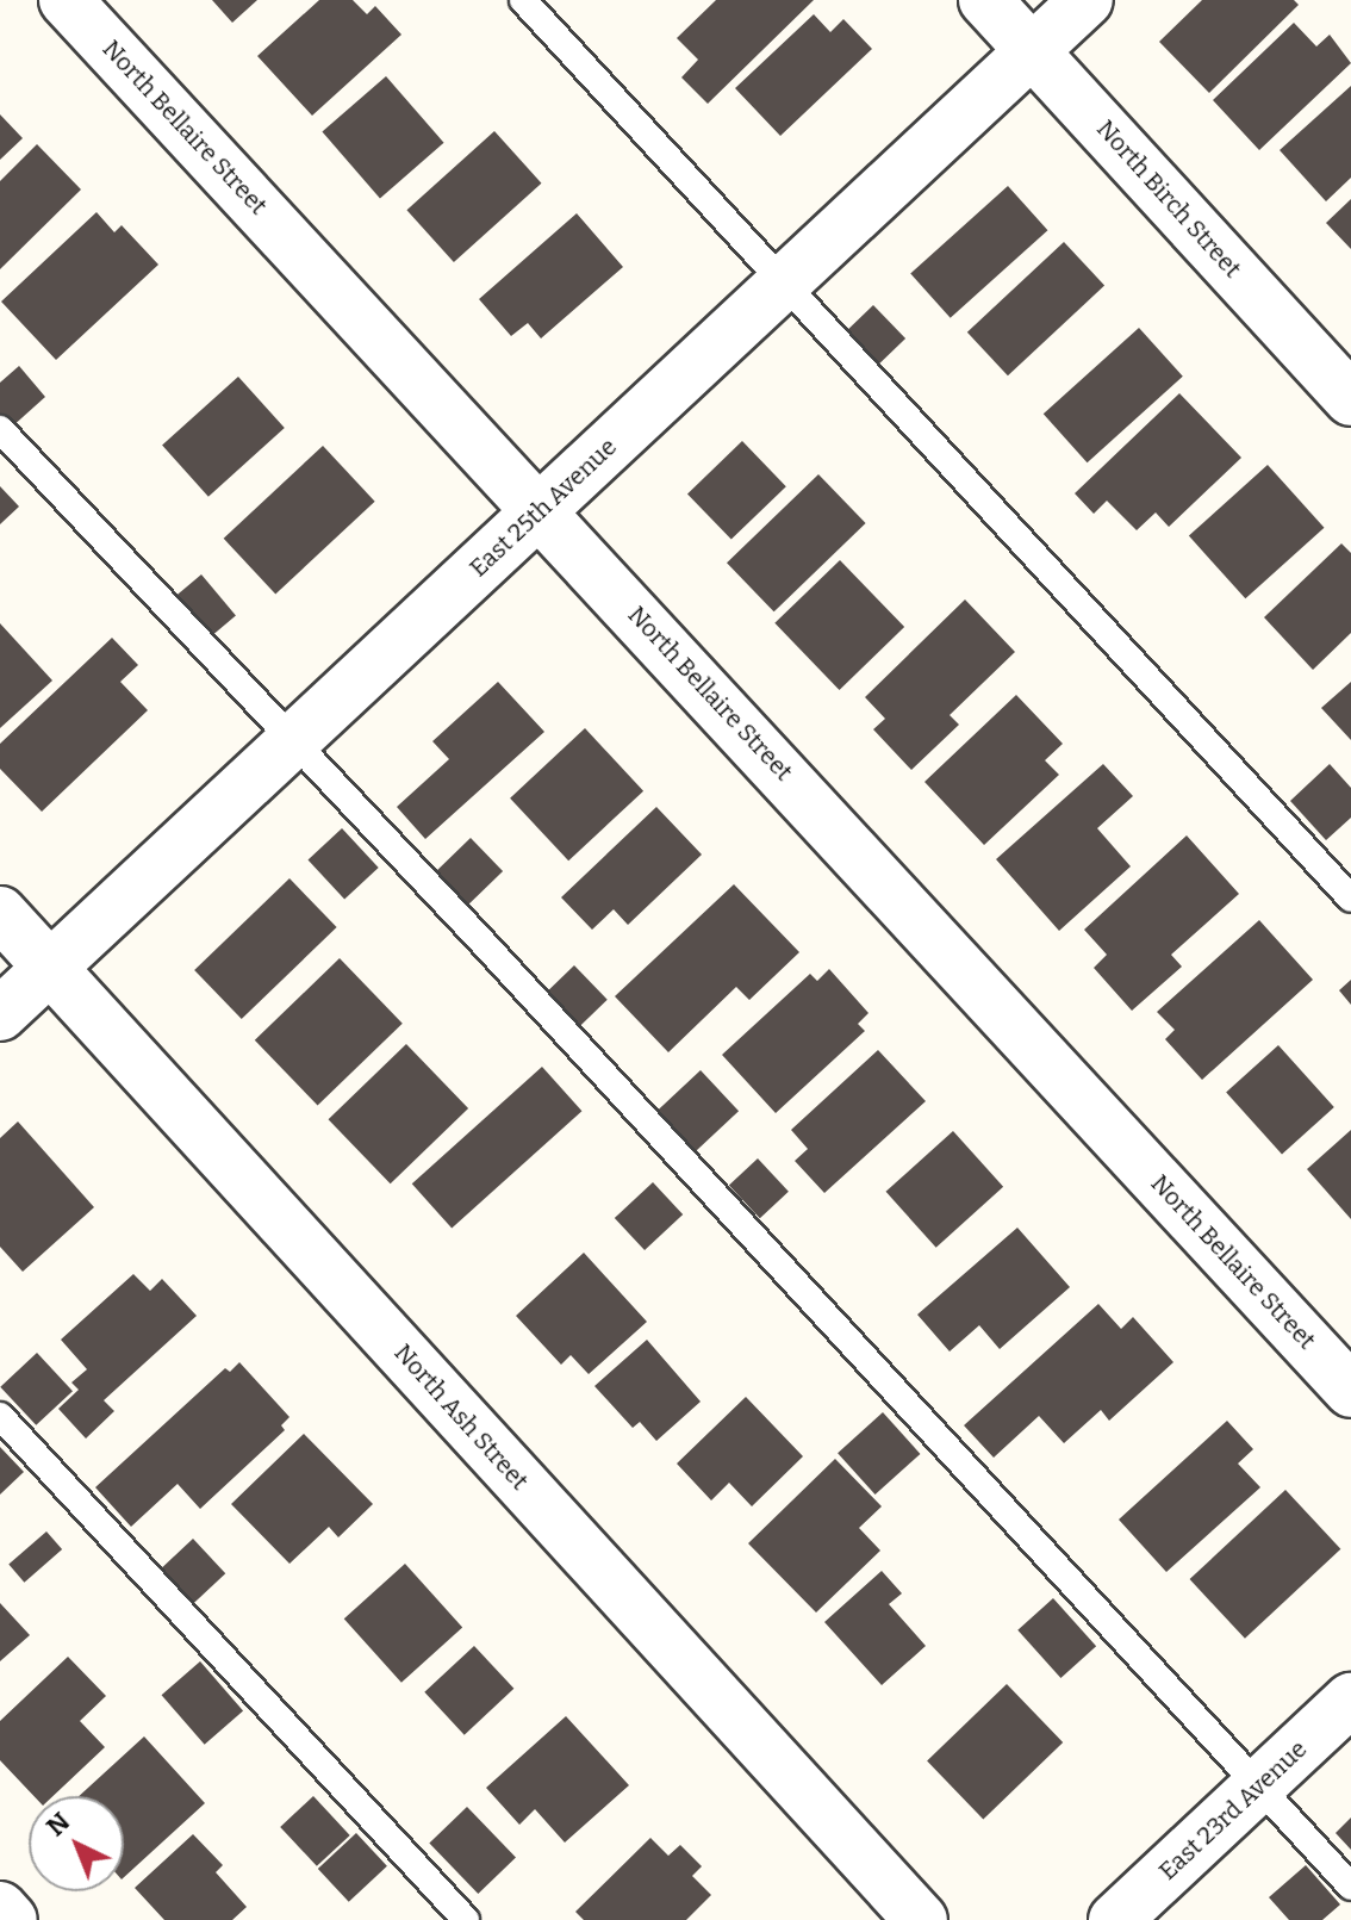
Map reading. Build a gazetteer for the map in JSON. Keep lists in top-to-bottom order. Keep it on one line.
{"streets":{"street":["North Bellaire Street","North Birch Street","East 25th Avenue","North Ash Street","East 23rd Avenue"]},"crossings":[["North Bellaire Street","East 25th Avenue"],["North Birch Street","East 25th Avenue"],["East 25th Avenue","North Ash Street"]],"north":"top left"}
